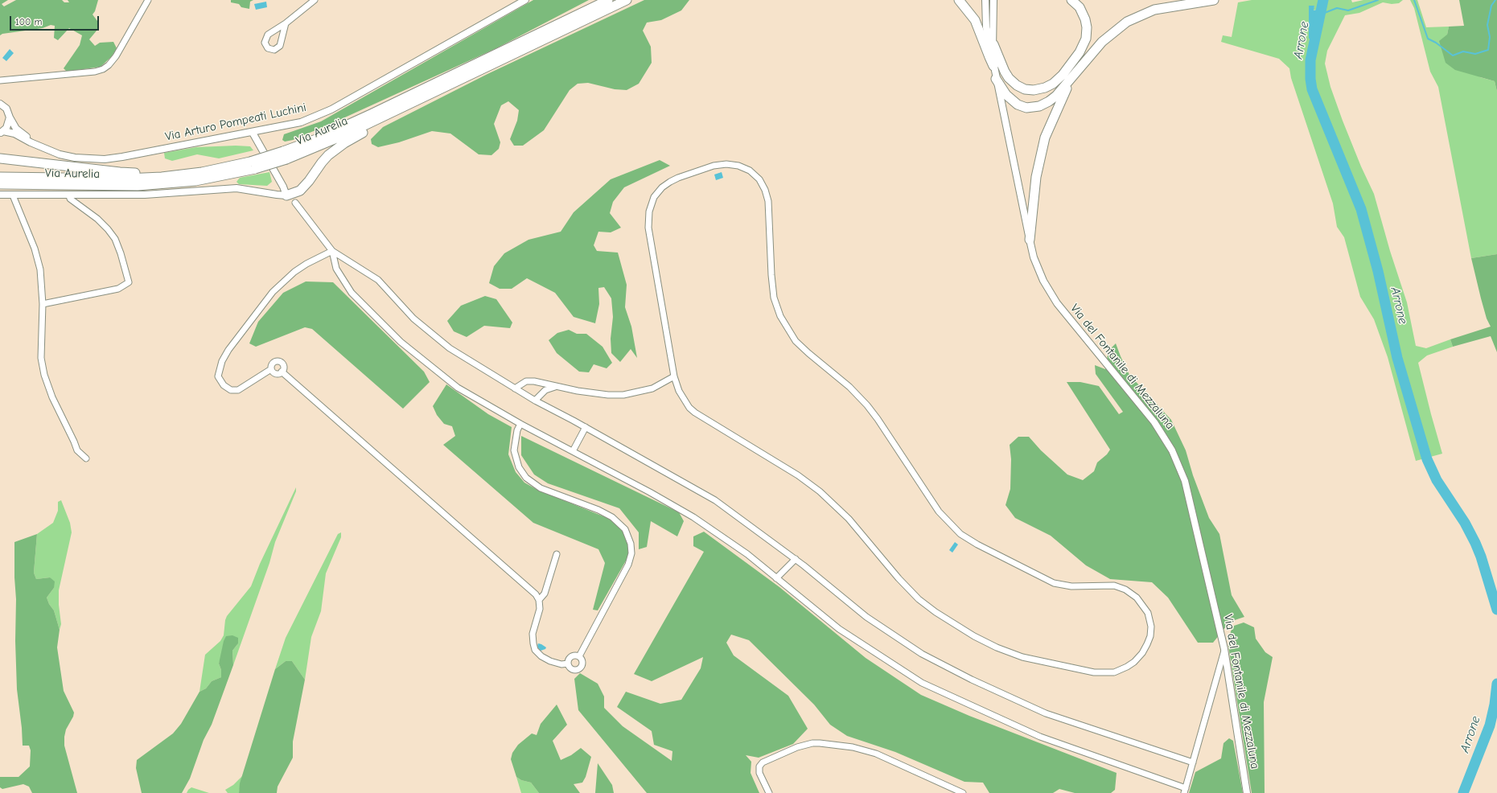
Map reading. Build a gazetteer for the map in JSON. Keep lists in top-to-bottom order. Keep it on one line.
{"streets":{"highway":["Via Aurelia"],"street":["Via Arturo Pompeati Luchini","Via del Fontanile di Mezzaluna"]},"water":["Arrone"],"scale_bar":"100 m"}
